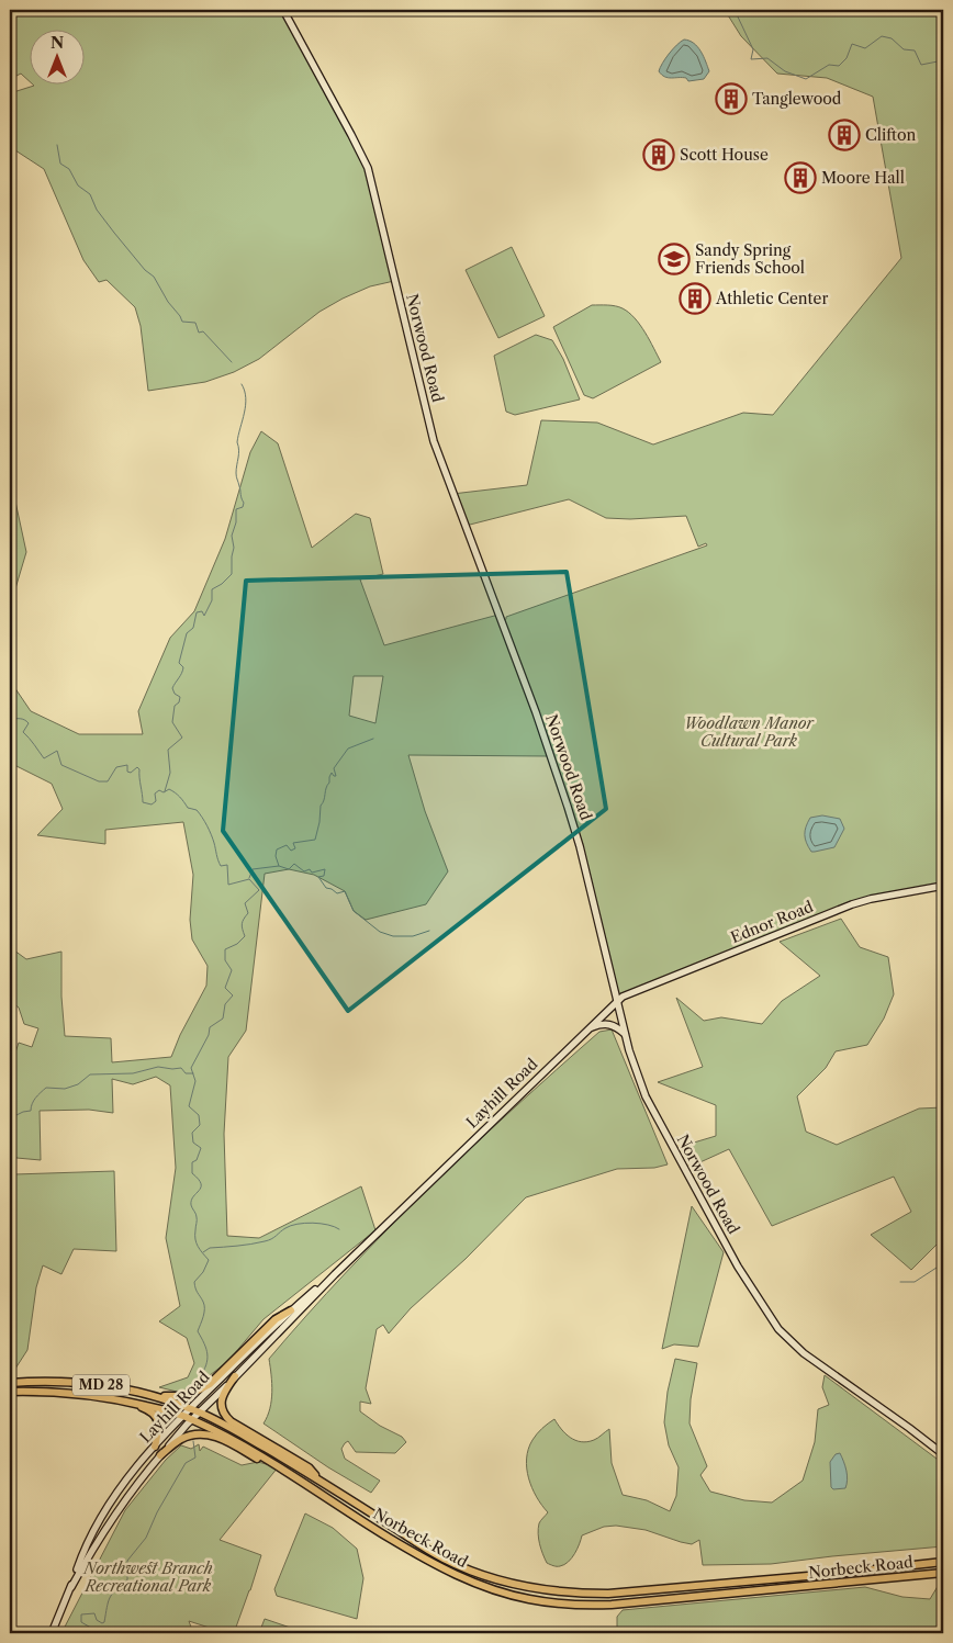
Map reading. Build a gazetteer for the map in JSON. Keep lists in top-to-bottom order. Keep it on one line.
{"streets":{"main road":["Norwood Road","Ednor Road","Layhill Road","MD 28","Norbeck Road"]},"crossings":[["Norwood Road","Ednor Road"],["Norwood Road","Layhill Road"],["Ednor Road","Layhill Road"],["Layhill Road","Norbeck Road"]],"parks":["Woodlawn Manor Cultural Park","Northwest Branch Recreational Park"],"places":{"building":["Tanglewood","Clifton","Scott House","Moore Hall","Athletic Center"],"school or university":["Sandy Spring Friends School"]},"north":"top"}
